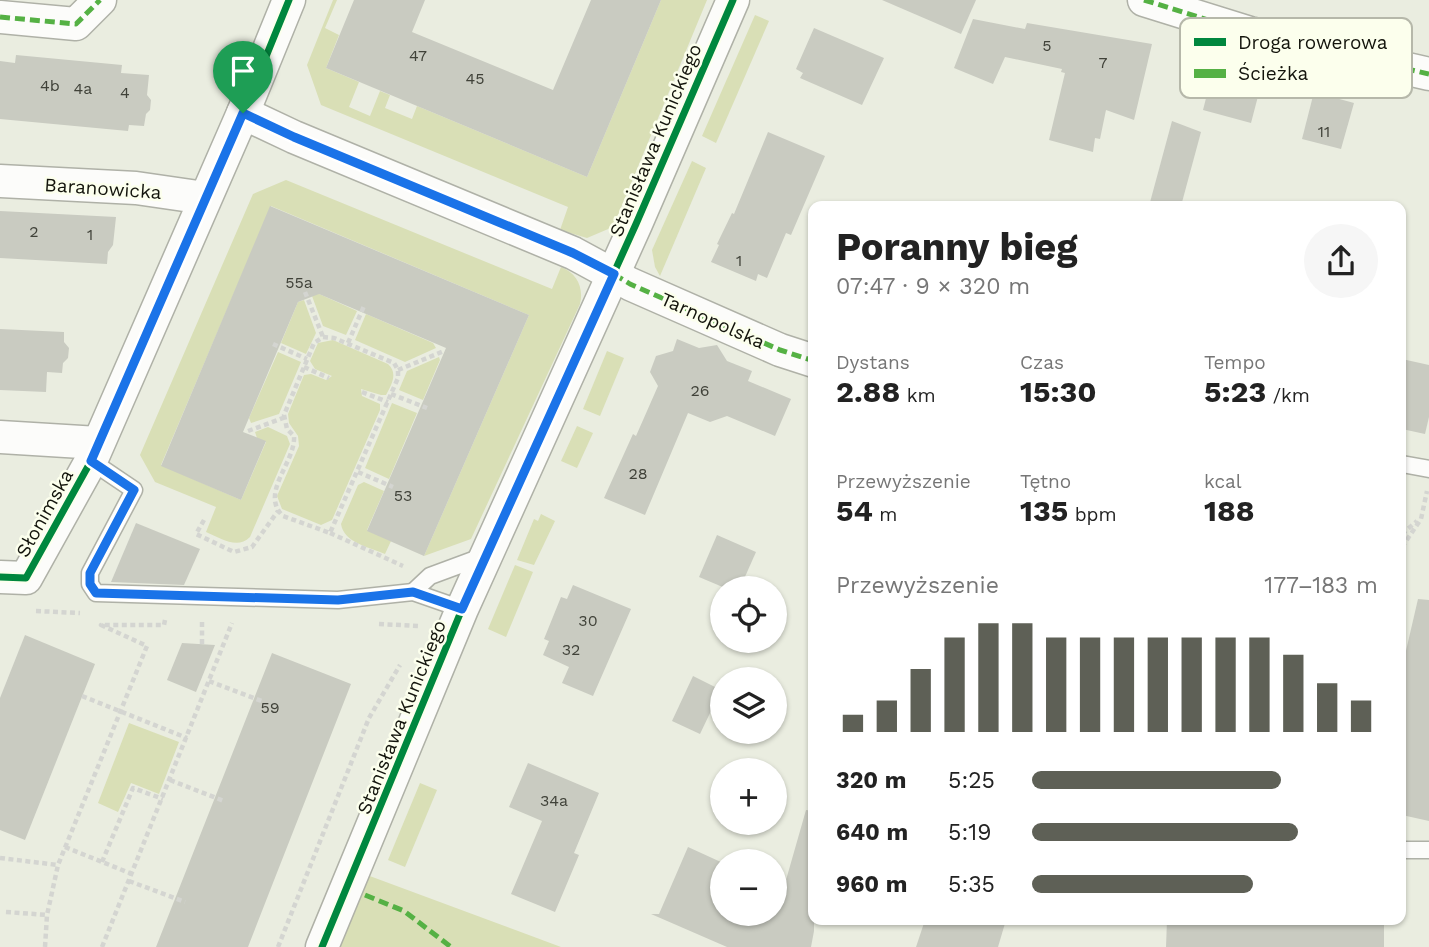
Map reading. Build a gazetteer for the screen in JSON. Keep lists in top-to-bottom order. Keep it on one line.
{"streets":{"street":["Stanisława Kunickiego","Baranowicka","Tarnopolska","Słonimska"]},"crossings":[["Stanisława Kunickiego","Tarnopolska"],["Baranowicka","Słonimska"],["Tarnopolska","Słonimska"]],"house_numbers":["5","47","7","45","4b","4a","4","11","2","1","1","55a","26","28","53","30","32","59","34a"],"legend":["Droga rowerowa","Ścieżka"],"page":{"heading":["Poranny bieg","07:47 · 9 × 320 m"],"stats":[["Dystans","2.88 km"],["Czas","15:30"],["Tempo","5:23 /km"],["Przewyższenie","54 m"],["Tętno","135 bpm"],["kcal","188"]],"chart":["Przewyższenie","177–183 m"],"map_buttons":["+","−"],"list":[{"name":"320 m","note":"5:25"},{"name":"640 m","note":"5:19"},{"name":"960 m","note":"5:35"}]}}
